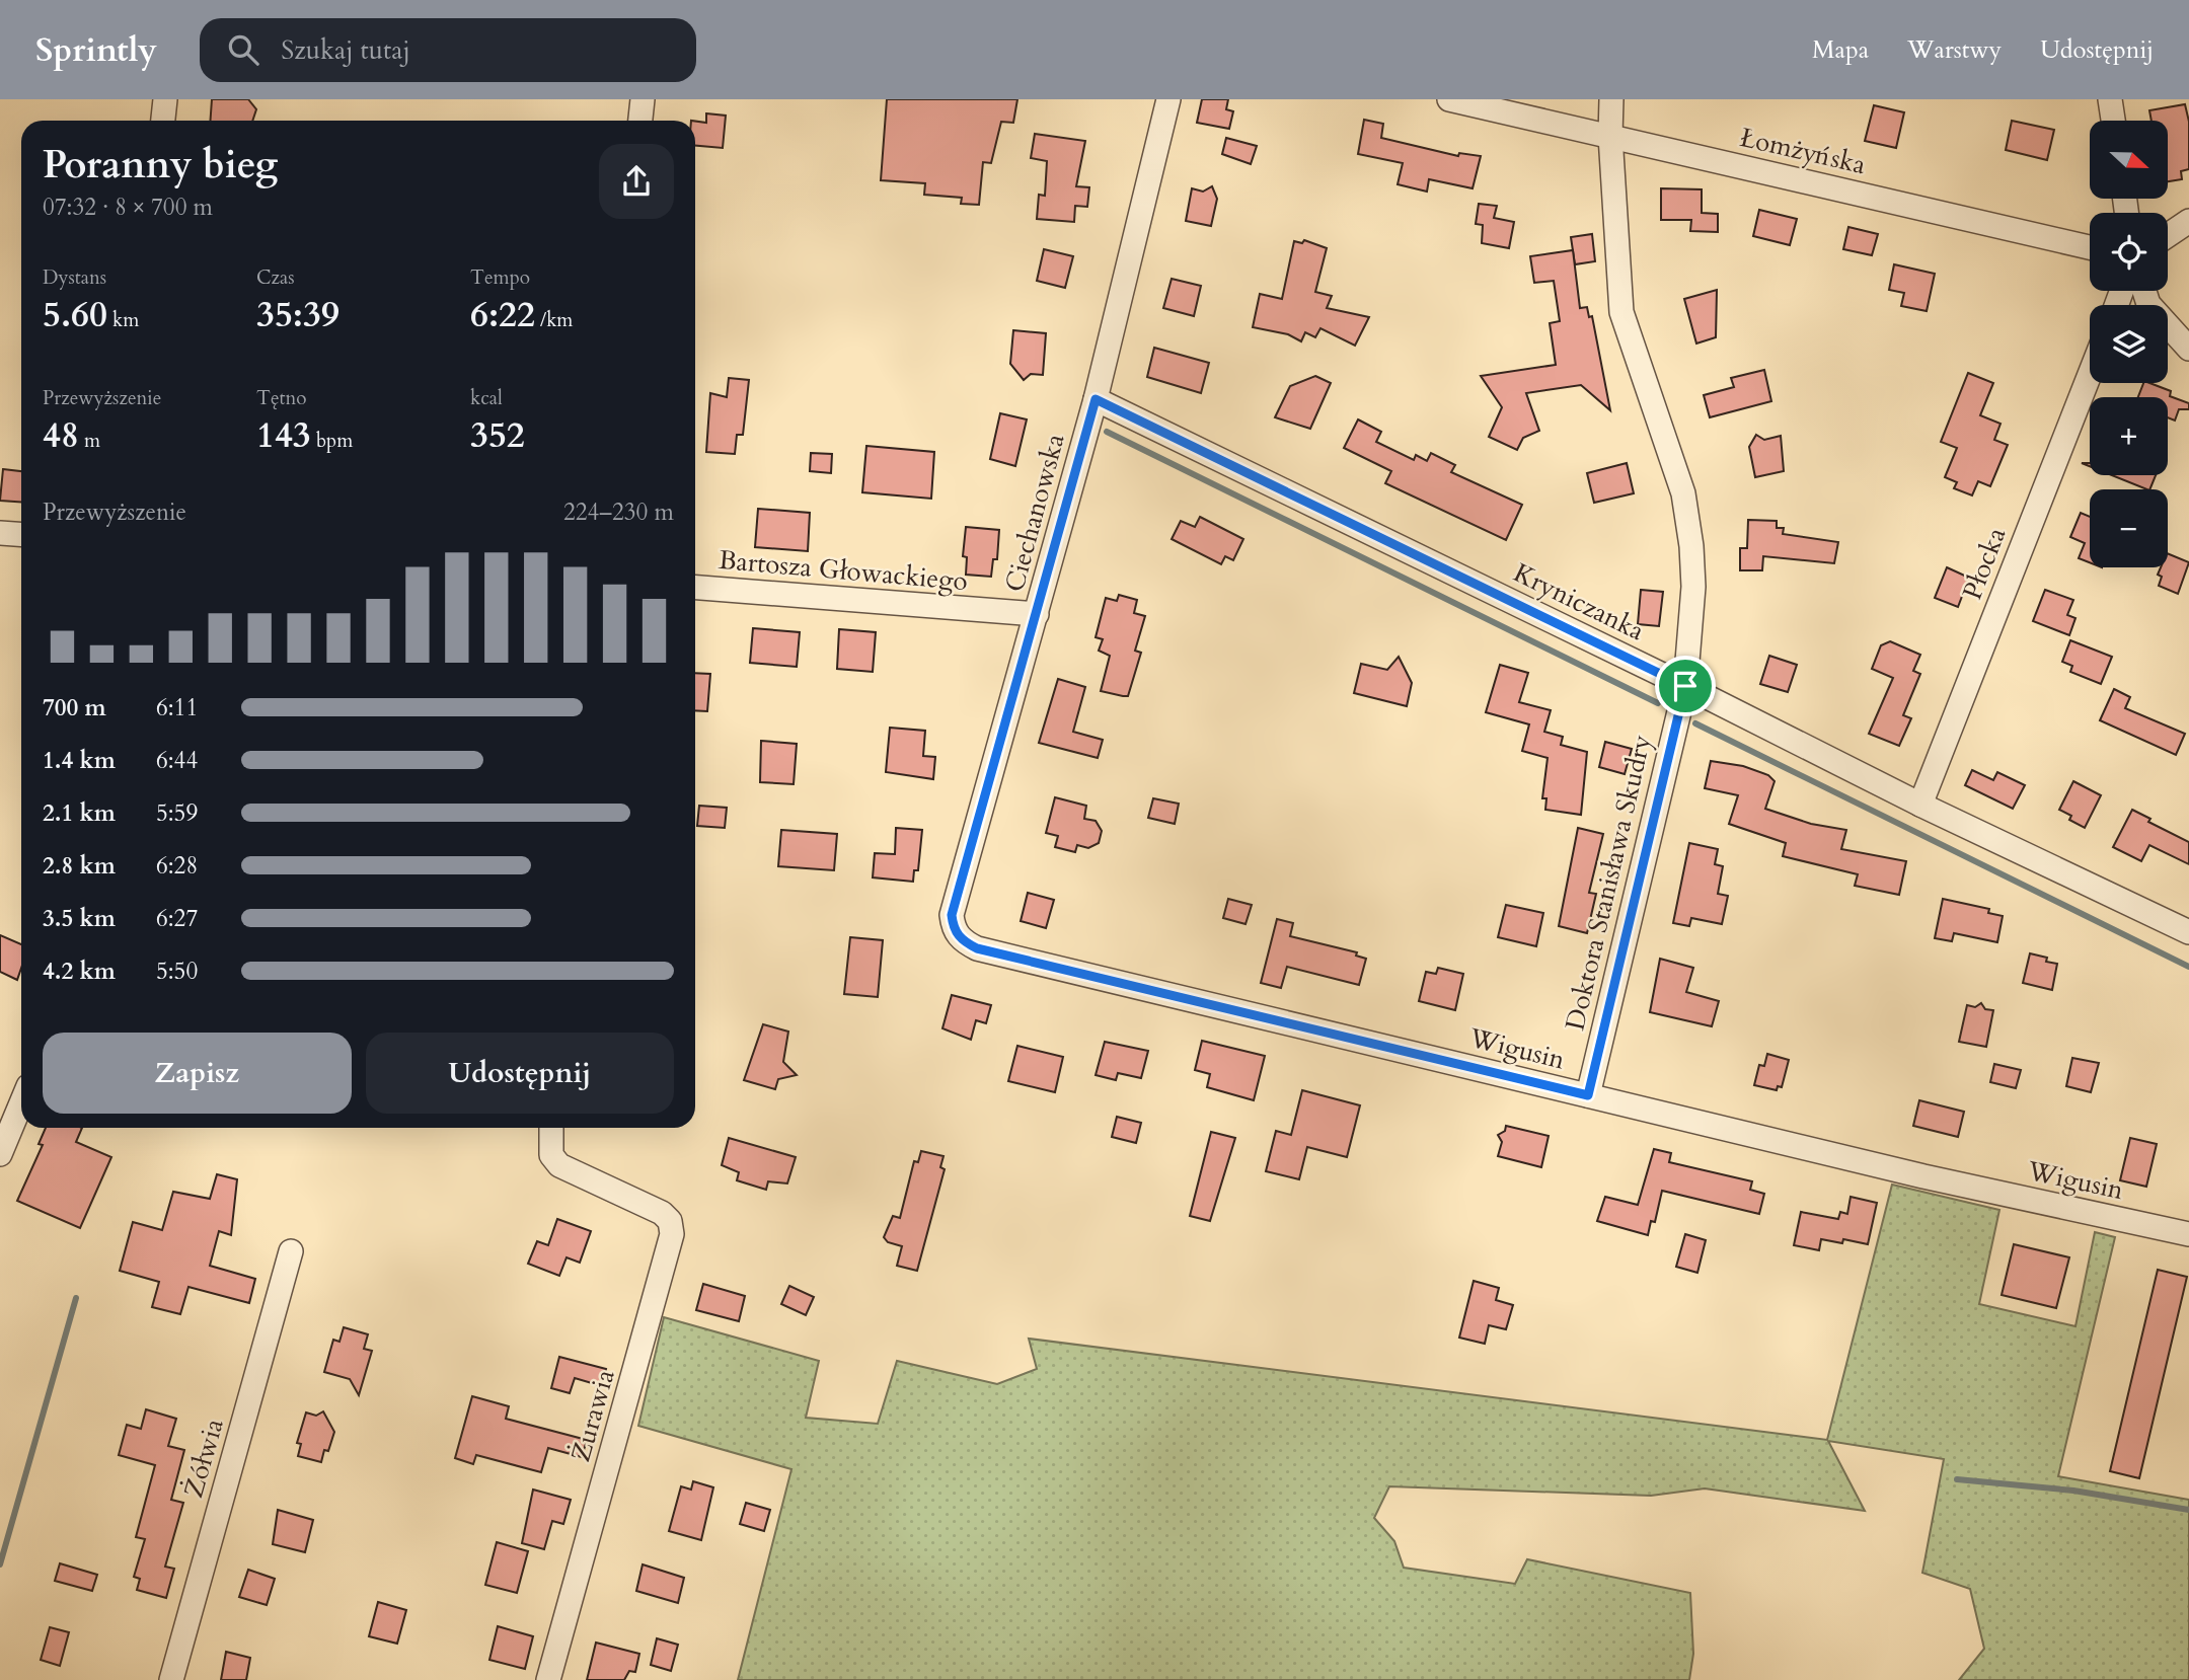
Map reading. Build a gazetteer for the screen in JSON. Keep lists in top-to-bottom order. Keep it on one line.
{"streets":{"street":["Łomżyńska","Ciechanowska","Płocka","Bartosza Głowackiego","Kryniczanka","Doktora Stanisława Skudry","Wigusin","Żurawia","Żółwia"]},"crossings":[["Łomżyńska","Doktora Stanisława Skudry"],["Ciechanowska","Bartosza Głowackiego"],["Ciechanowska","Kryniczanka"],["Ciechanowska","Wigusin"],["Płocka","Kryniczanka"],["Kryniczanka","Doktora Stanisława Skudry"],["Doktora Stanisława Skudry","Wigusin"]],"north":"right","page":{"header":"Sprintly","search":"Szukaj tutaj","nav":["Mapa","Warstwy","Udostępnij"],"map_buttons":["+","−"],"heading":["Poranny bieg","07:32 · 8 × 700 m"],"stats":[["Dystans","5.60 km"],["Czas","35:39"],["Tempo","6:22 /km"],["Przewyższenie","48 m"],["Tętno","143 bpm"],["kcal","352"]],"chart":["Przewyższenie","224–230 m"],"list":[{"name":"700 m","note":"6:11"},{"name":"1.4 km","note":"6:44"},{"name":"2.1 km","note":"5:59"},{"name":"2.8 km","note":"6:28"},{"name":"3.5 km","note":"6:27"},{"name":"4.2 km","note":"5:50"}],"buttons":["Zapisz","Udostępnij"]}}
